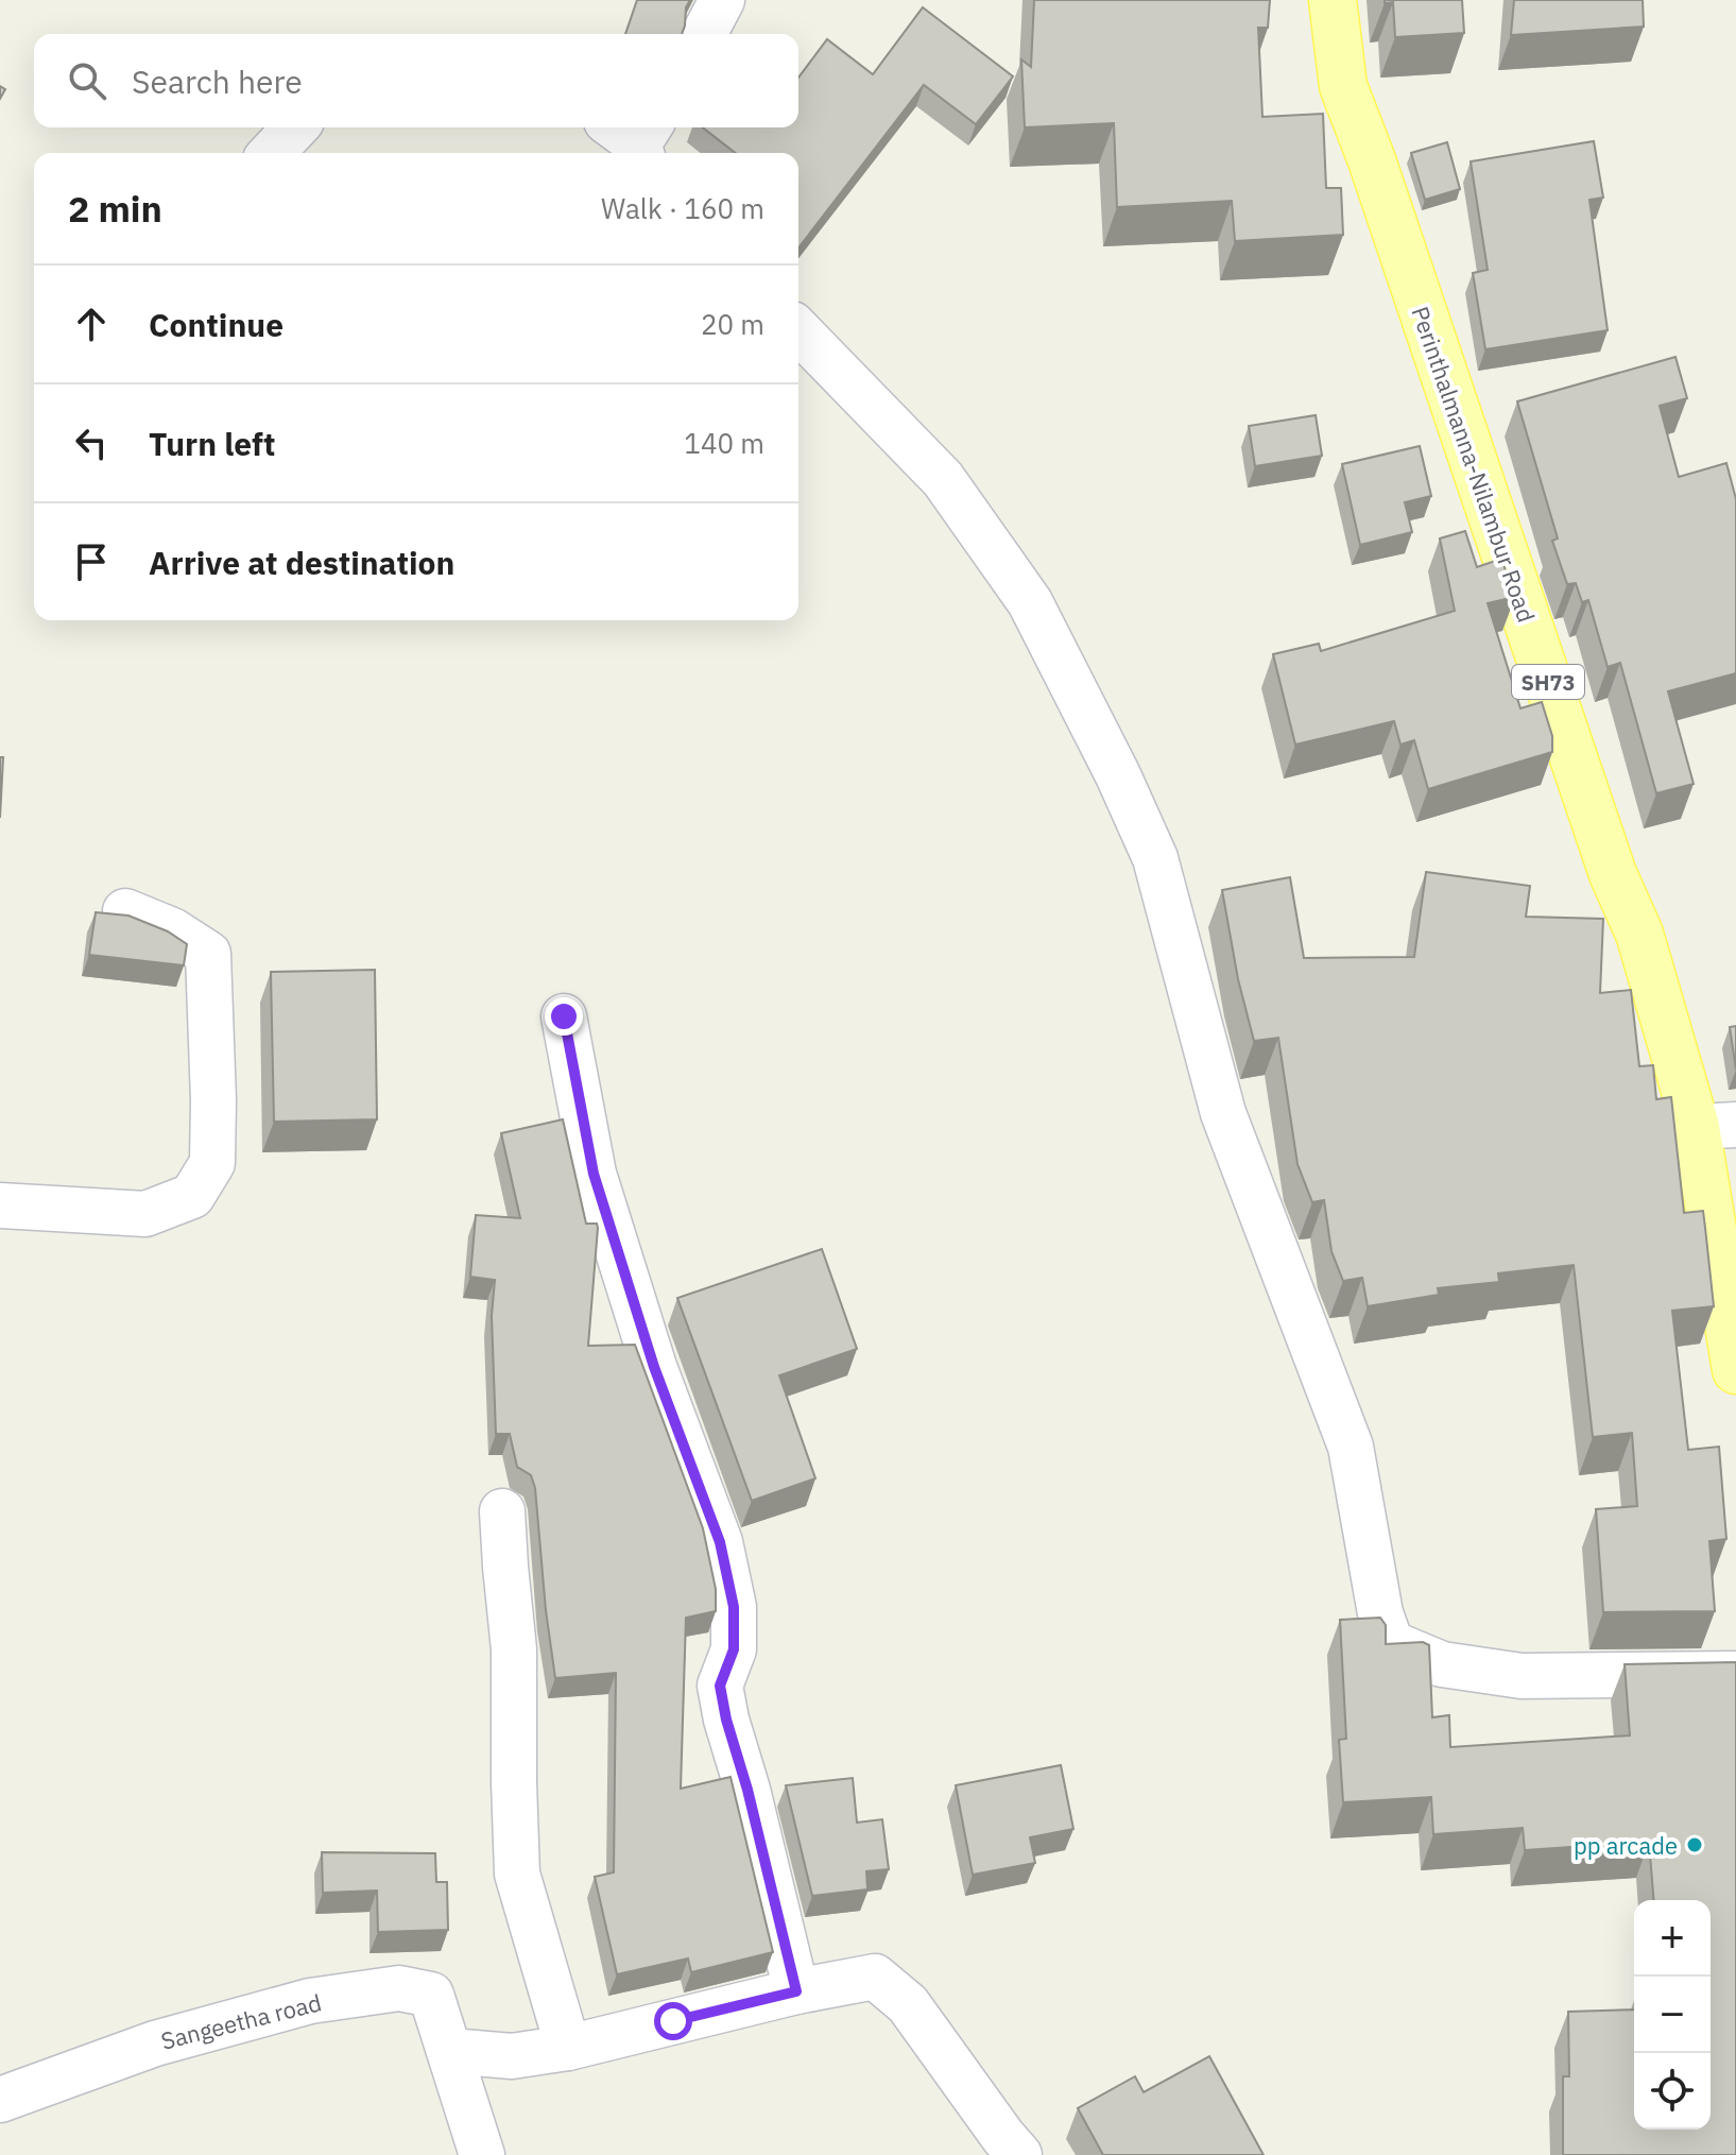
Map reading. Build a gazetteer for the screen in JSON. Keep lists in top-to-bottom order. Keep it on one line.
{"streets":{"main road":["Perinthalmanna-Nilambur Road","SH73"],"street":["Sangeetha road"]},"places":["pp arcade"],"page":{"search":"Search here","heading":["2 min","Walk · 160 m"],"list":[["Continue","20 m"],["Turn left","140 m"],"Arrive at destination"],"map_buttons":["+","−"]}}
